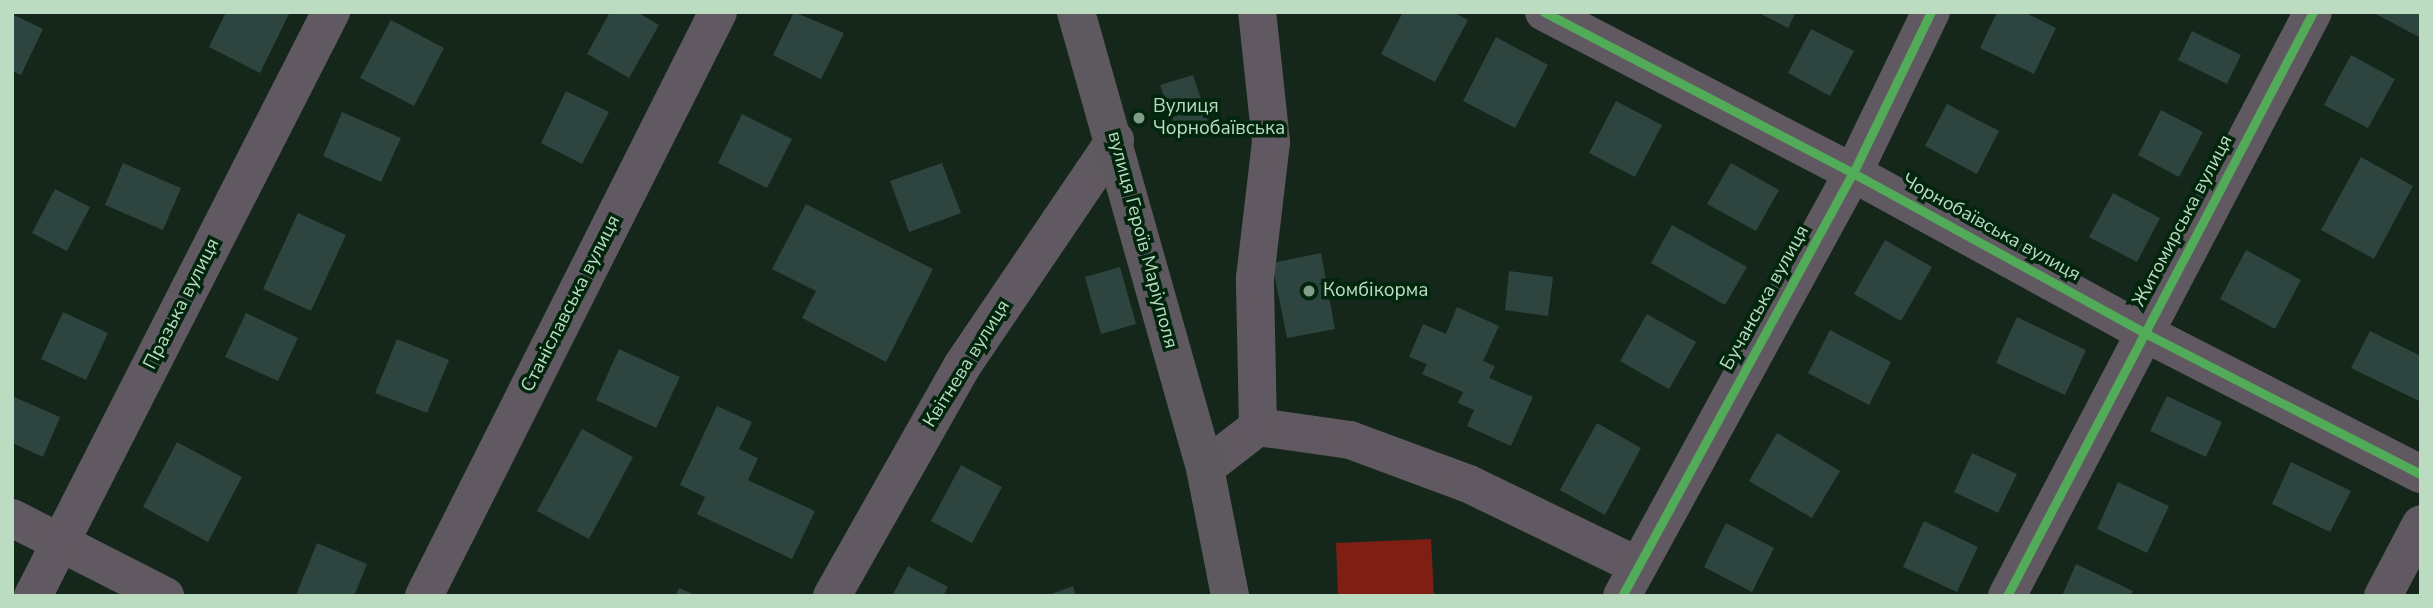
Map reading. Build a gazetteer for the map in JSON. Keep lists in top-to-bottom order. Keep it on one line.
{"streets":{"main road":["вулиця Героїв Маріуполя"],"street":["Житомирська вулиця","Чорнобаївська вулиця","Бучанська вулиця","Празька вулиця","Станіславська вулиця","Квітнева вулиця"]},"crossings":[["Житомирська вулиця","Чорнобаївська вулиця"],["Чорнобаївська вулиця","Бучанська вулиця"],["вулиця Героїв Маріуполя","Квітнева вулиця"]],"places":["Вулиця Чорнобаївська","Комбікорма"]}
